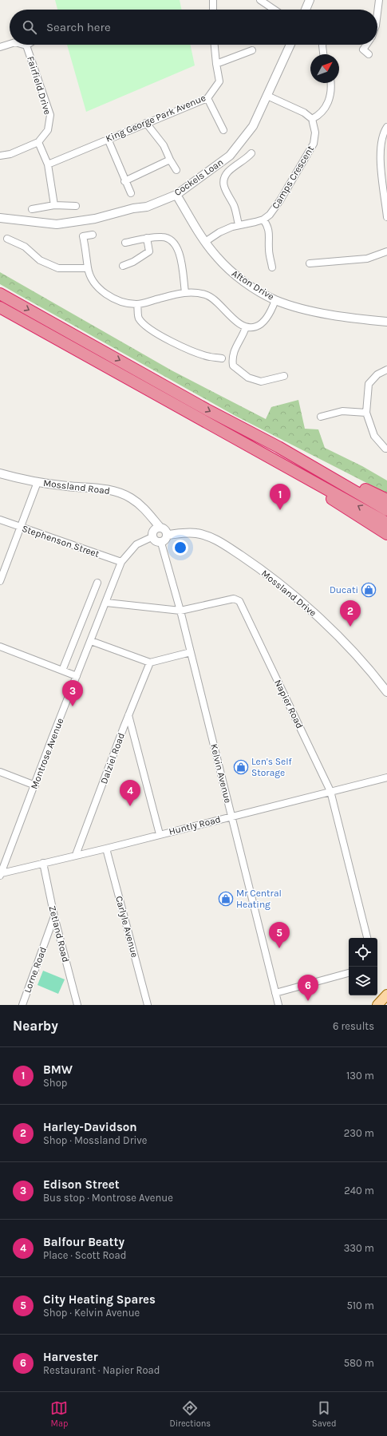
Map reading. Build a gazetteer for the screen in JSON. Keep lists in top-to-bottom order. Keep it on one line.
{"streets":{"street":["Fairfield Drive","King George Park Avenue","Cockels Loan","Camps Crescent","Afton Drive","Mossland Road","Stephenson Street","Mossland Drive","Napier Road","Montrose Avenue","Dalziel Road","Kelvin Avenue","Huntly Road","Carlyle Avenue","Zetland Road","Lorne Road"]},"crossings":[["Cockels Loan","Afton Drive"],["Mossland Road","Mossland Drive"],["Mossland Road","Montrose Avenue"],["Mossland Road","Kelvin Avenue"],["Stephenson Street","Montrose Avenue"],["Mossland Drive","Montrose Avenue"],["Mossland Drive","Kelvin Avenue"],["Napier Road","Montrose Avenue"],["Napier Road","Kelvin Avenue"],["Napier Road","Huntly Road"],["Montrose Avenue","Kelvin Avenue"],["Montrose Avenue","Huntly Road"],["Dalziel Road","Huntly Road"],["Kelvin Avenue","Huntly Road"],["Huntly Road","Carlyle Avenue"],["Huntly Road","Zetland Road"],["Zetland Road","Lorne Road"]],"places":{"shop":["Ducati","Len's Self Storage","Mr Central Heating"]},"north":"top right","page":{"search":"Search here","pins":["1","2","3","4","5","6"],"heading":["Nearby","6 results"],"list":[{"mark":"1","name":"BMW","note":"Shop","value":"130 m"},{"mark":"2","name":"Harley-Davidson","note":"Shop · Mossland Drive","value":"230 m"},{"mark":"3","name":"Edison Street","note":"Bus stop · Montrose Avenue","value":"240 m"},{"mark":"4","name":"Balfour Beatty","note":"Place · Scott Road","value":"330 m"},{"mark":"5","name":"City Heating Spares","note":"Shop · Kelvin Avenue","value":"510 m"},{"mark":"6","name":"Harvester","note":"Restaurant · Napier Road","value":"580 m"}],"nav":["Map","Directions","Saved"]}}
